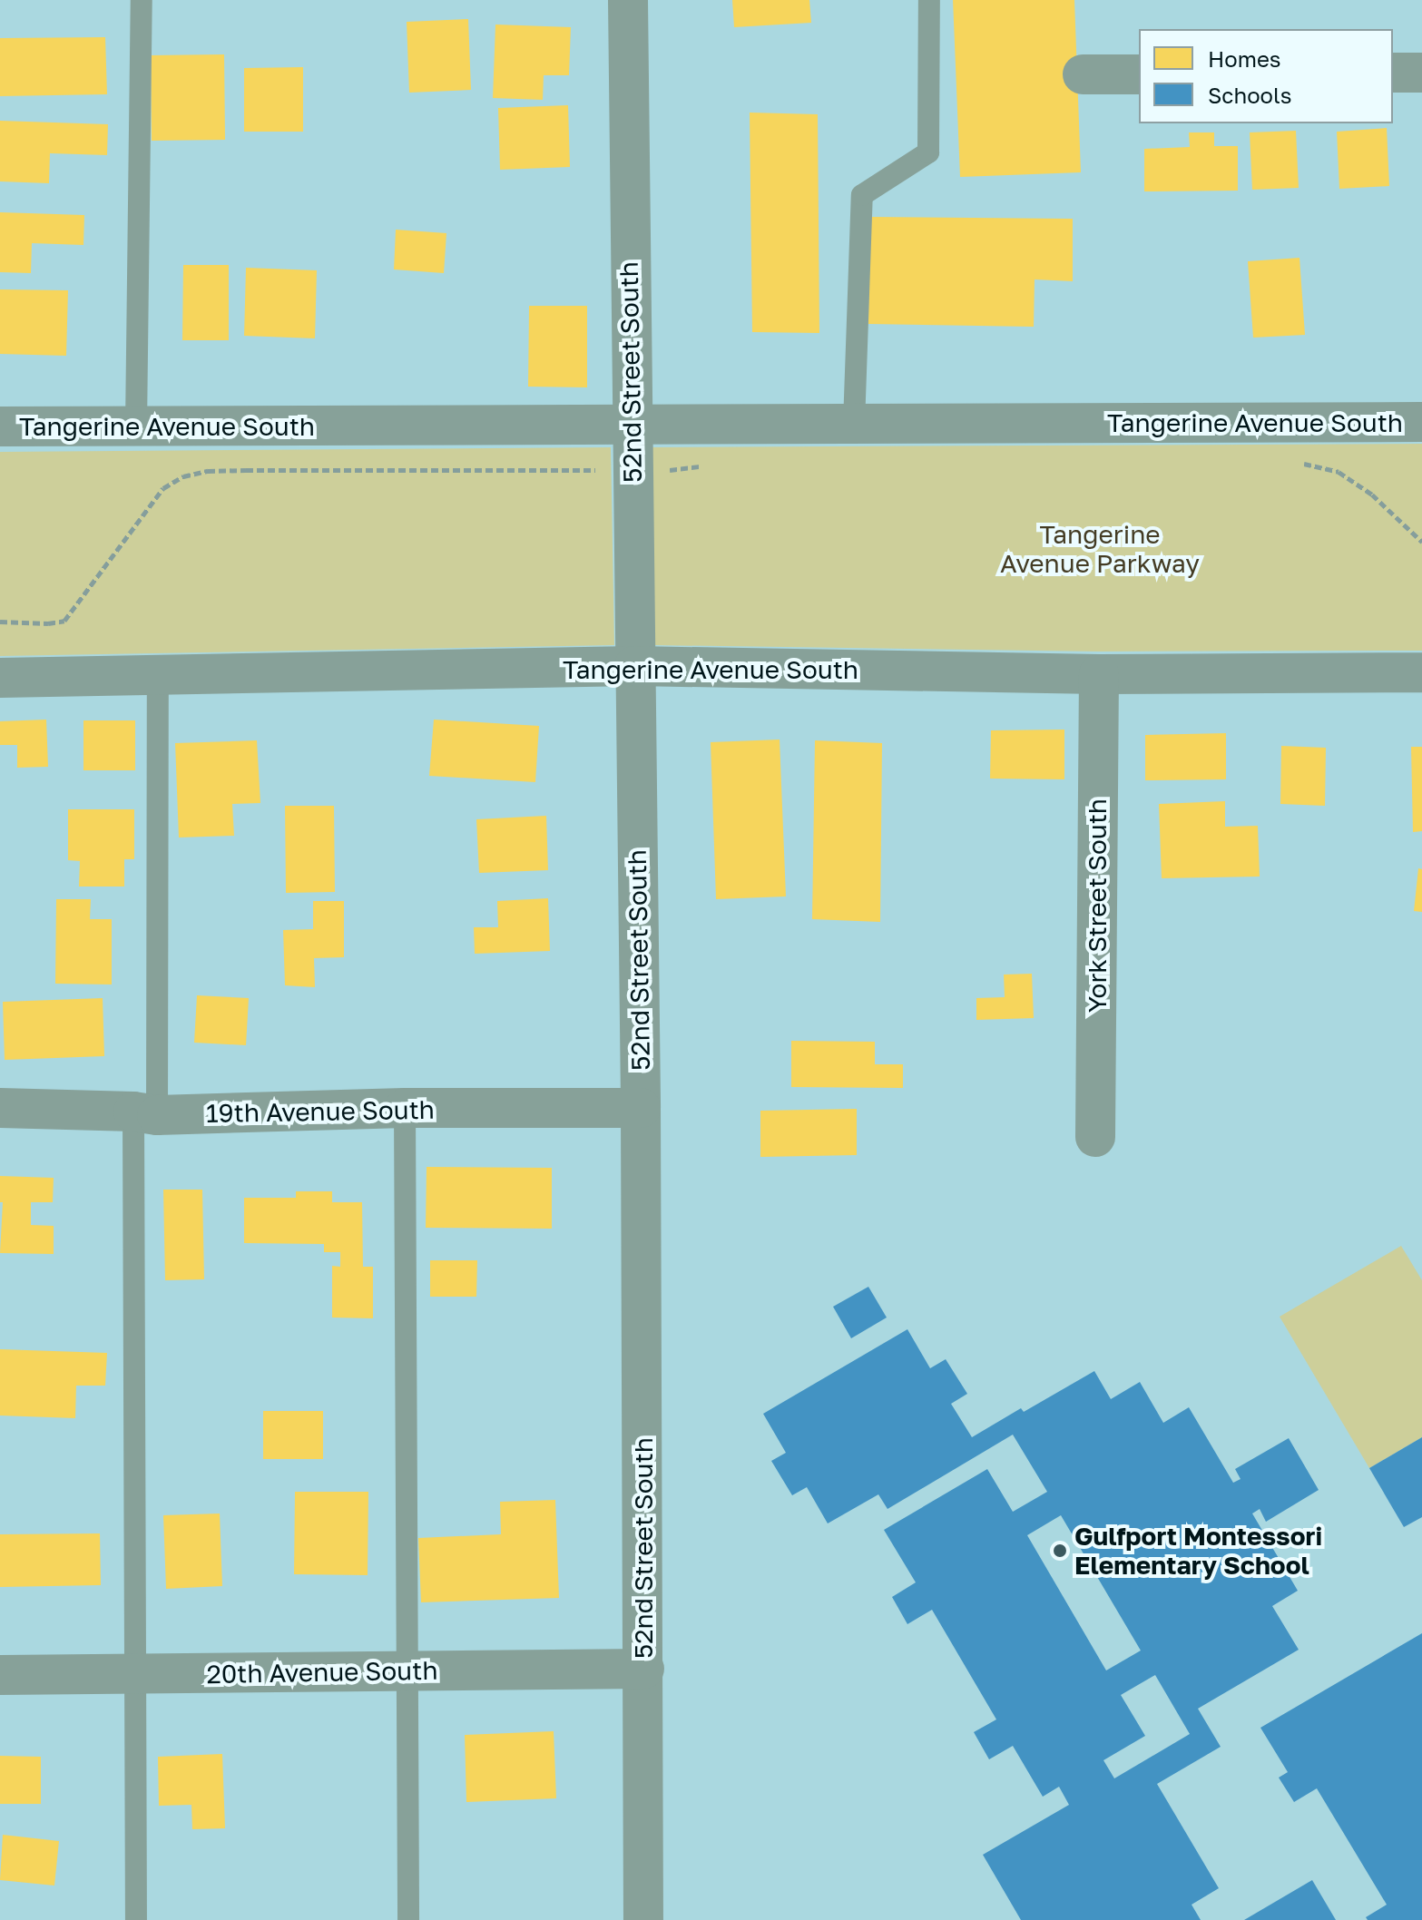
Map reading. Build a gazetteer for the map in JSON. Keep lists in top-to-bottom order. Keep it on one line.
{"streets":{"street":["52nd Street South","Tangerine Avenue South","York Street South","19th Avenue South","20th Avenue South"]},"crossings":[["52nd Street South","Tangerine Avenue South"],["52nd Street South","19th Avenue South"],["52nd Street South","20th Avenue South"],["Tangerine Avenue South","York Street South"]],"parks":["Tangerine Avenue Parkway"],"places":["Gulfport Montessori Elementary School"],"legend":["Homes","Schools"]}
